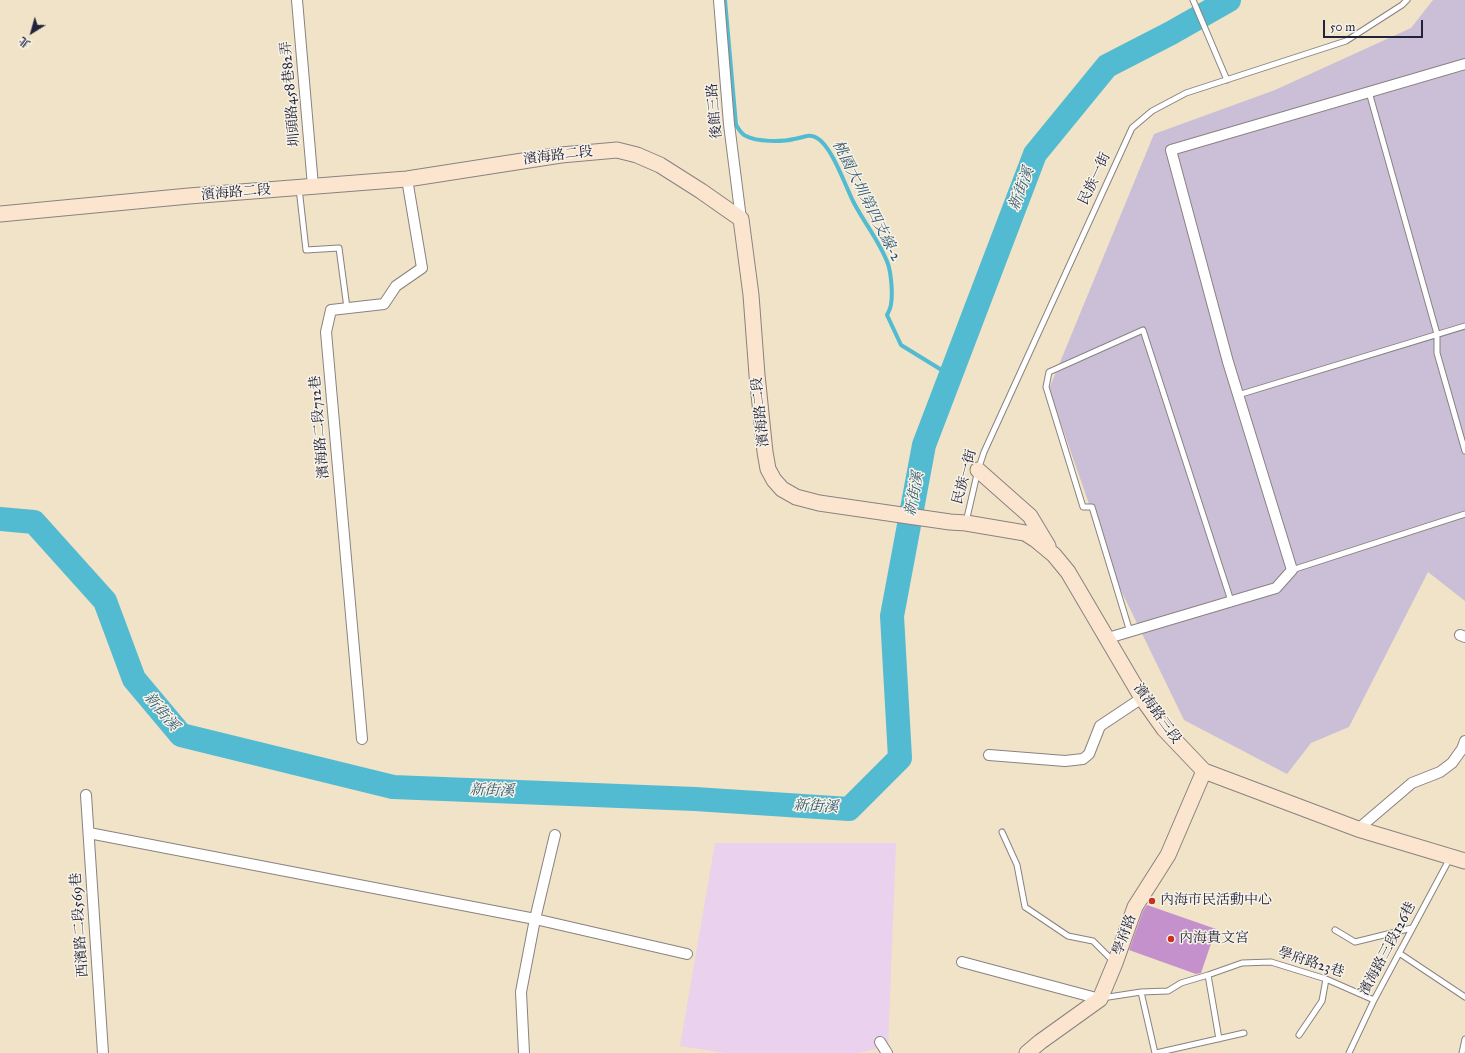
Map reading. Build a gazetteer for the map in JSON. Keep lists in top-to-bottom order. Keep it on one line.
{"streets":{"street":["圳頭路458巷82弄","後館三路","濱海路二段","濱海路二段712巷","濱海路三段","西濱路二段569巷","學府路"],"lane":["民族一街","濱海路三段126巷","學府路23巷"]},"crossings":[["圳頭路458巷82弄","濱海路二段"],["後館三路","濱海路二段"],["濱海路二段","濱海路二段712巷"],["濱海路二段","濱海路三段"],["民族一街","濱海路三段"],["濱海路三段","學府路"],["濱海路三段","濱海路三段126巷"],["學府路","學府路23巷"],["濱海路三段126巷","學府路23巷"]],"water":["新街溪","桃園大圳第四支線-2"],"places":["內海市民活動中心","內海貴文宮"],"scale_bar":"50 m","north":"bottom left"}
